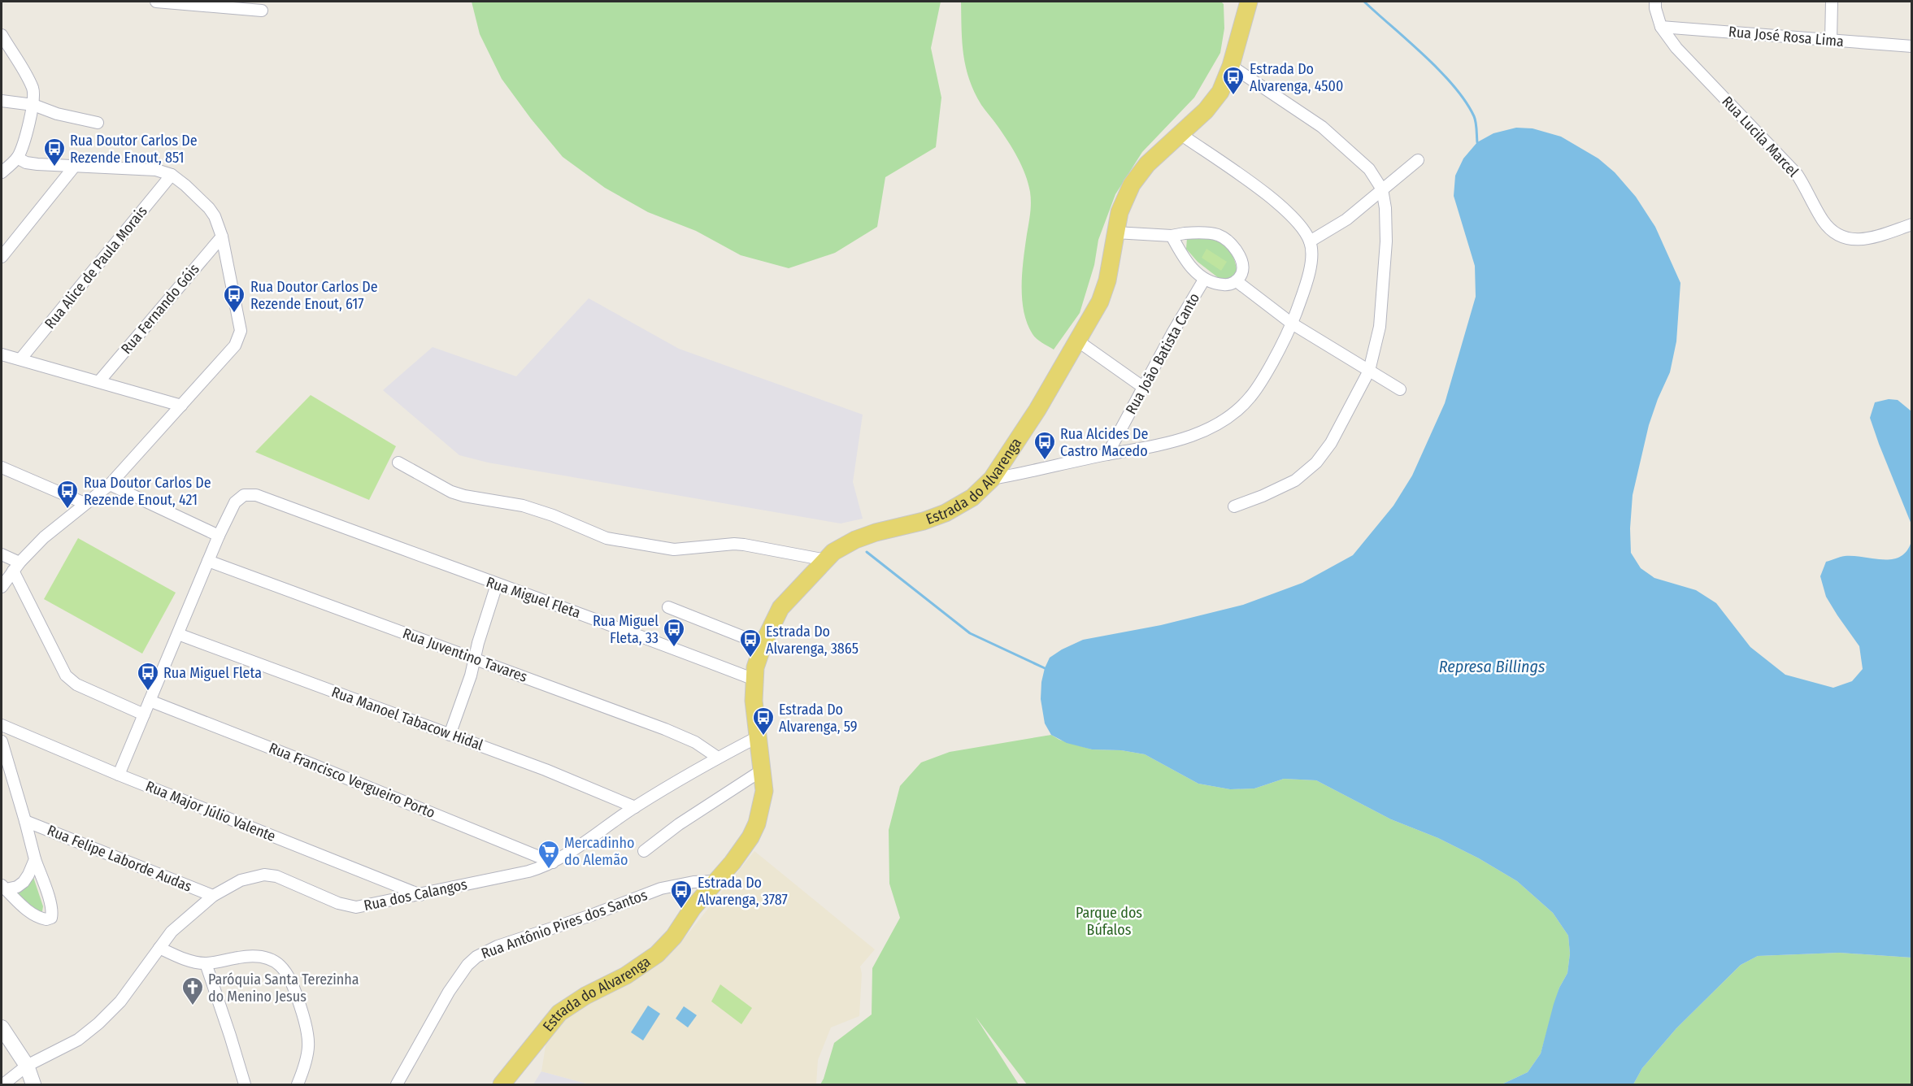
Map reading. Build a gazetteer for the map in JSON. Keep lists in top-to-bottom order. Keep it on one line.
{"streets":{"main road":["Estrada do Alvarenga"],"street":["Rua José Rosa Lima","Rua Lucila Marcel","Rua Alice de Paula Morais","Rua Fernando Góis","Rua João Batista Canto","Rua Miguel Fleta","Rua Juventino Tavares","Rua Manoel Tabacow Hidal","Rua Francisco Vergueiro Porto","Rua Major Júlio Valente","Rua Felipe Laborde Audas","Rua dos Calangos","Rua Antônio Pires dos Santos"]},"crossings":[["Rua José Rosa Lima","Rua Lucila Marcel"],["Estrada do Alvarenga","Rua Miguel Fleta"],["Estrada do Alvarenga","Rua dos Calangos"],["Estrada do Alvarenga","Rua Antônio Pires dos Santos"],["Rua Miguel Fleta","Rua Juventino Tavares"],["Rua Miguel Fleta","Rua Manoel Tabacow Hidal"],["Rua Miguel Fleta","Rua Francisco Vergueiro Porto"],["Rua Miguel Fleta","Rua Major Júlio Valente"],["Rua Juventino Tavares","Rua dos Calangos"],["Rua Manoel Tabacow Hidal","Rua dos Calangos"],["Rua Francisco Vergueiro Porto","Rua dos Calangos"],["Rua Major Júlio Valente","Rua dos Calangos"],["Rua Felipe Laborde Audas","Rua dos Calangos"]],"water":["Represa Billings"],"parks":["Parque dos Búfalos"],"places":{"bus stop":["Estrada Do Alvarenga, 4500","Rua Doutor Carlos De Rezende Enout, 851","Rua Doutor Carlos De Rezende Enout, 617","Rua Alcides De Castro Macedo","Rua Doutor Carlos De Rezende Enout, 421","Rua Miguel Fleta, 33","Estrada Do Alvarenga, 3865","Rua Miguel Fleta","Estrada Do Alvarenga, 59","Estrada Do Alvarenga, 3787"],"supermarket":["Mercadinho do Alemão"],"church":["Paróquia Santa Terezinha do Menino Jesus"]}}
